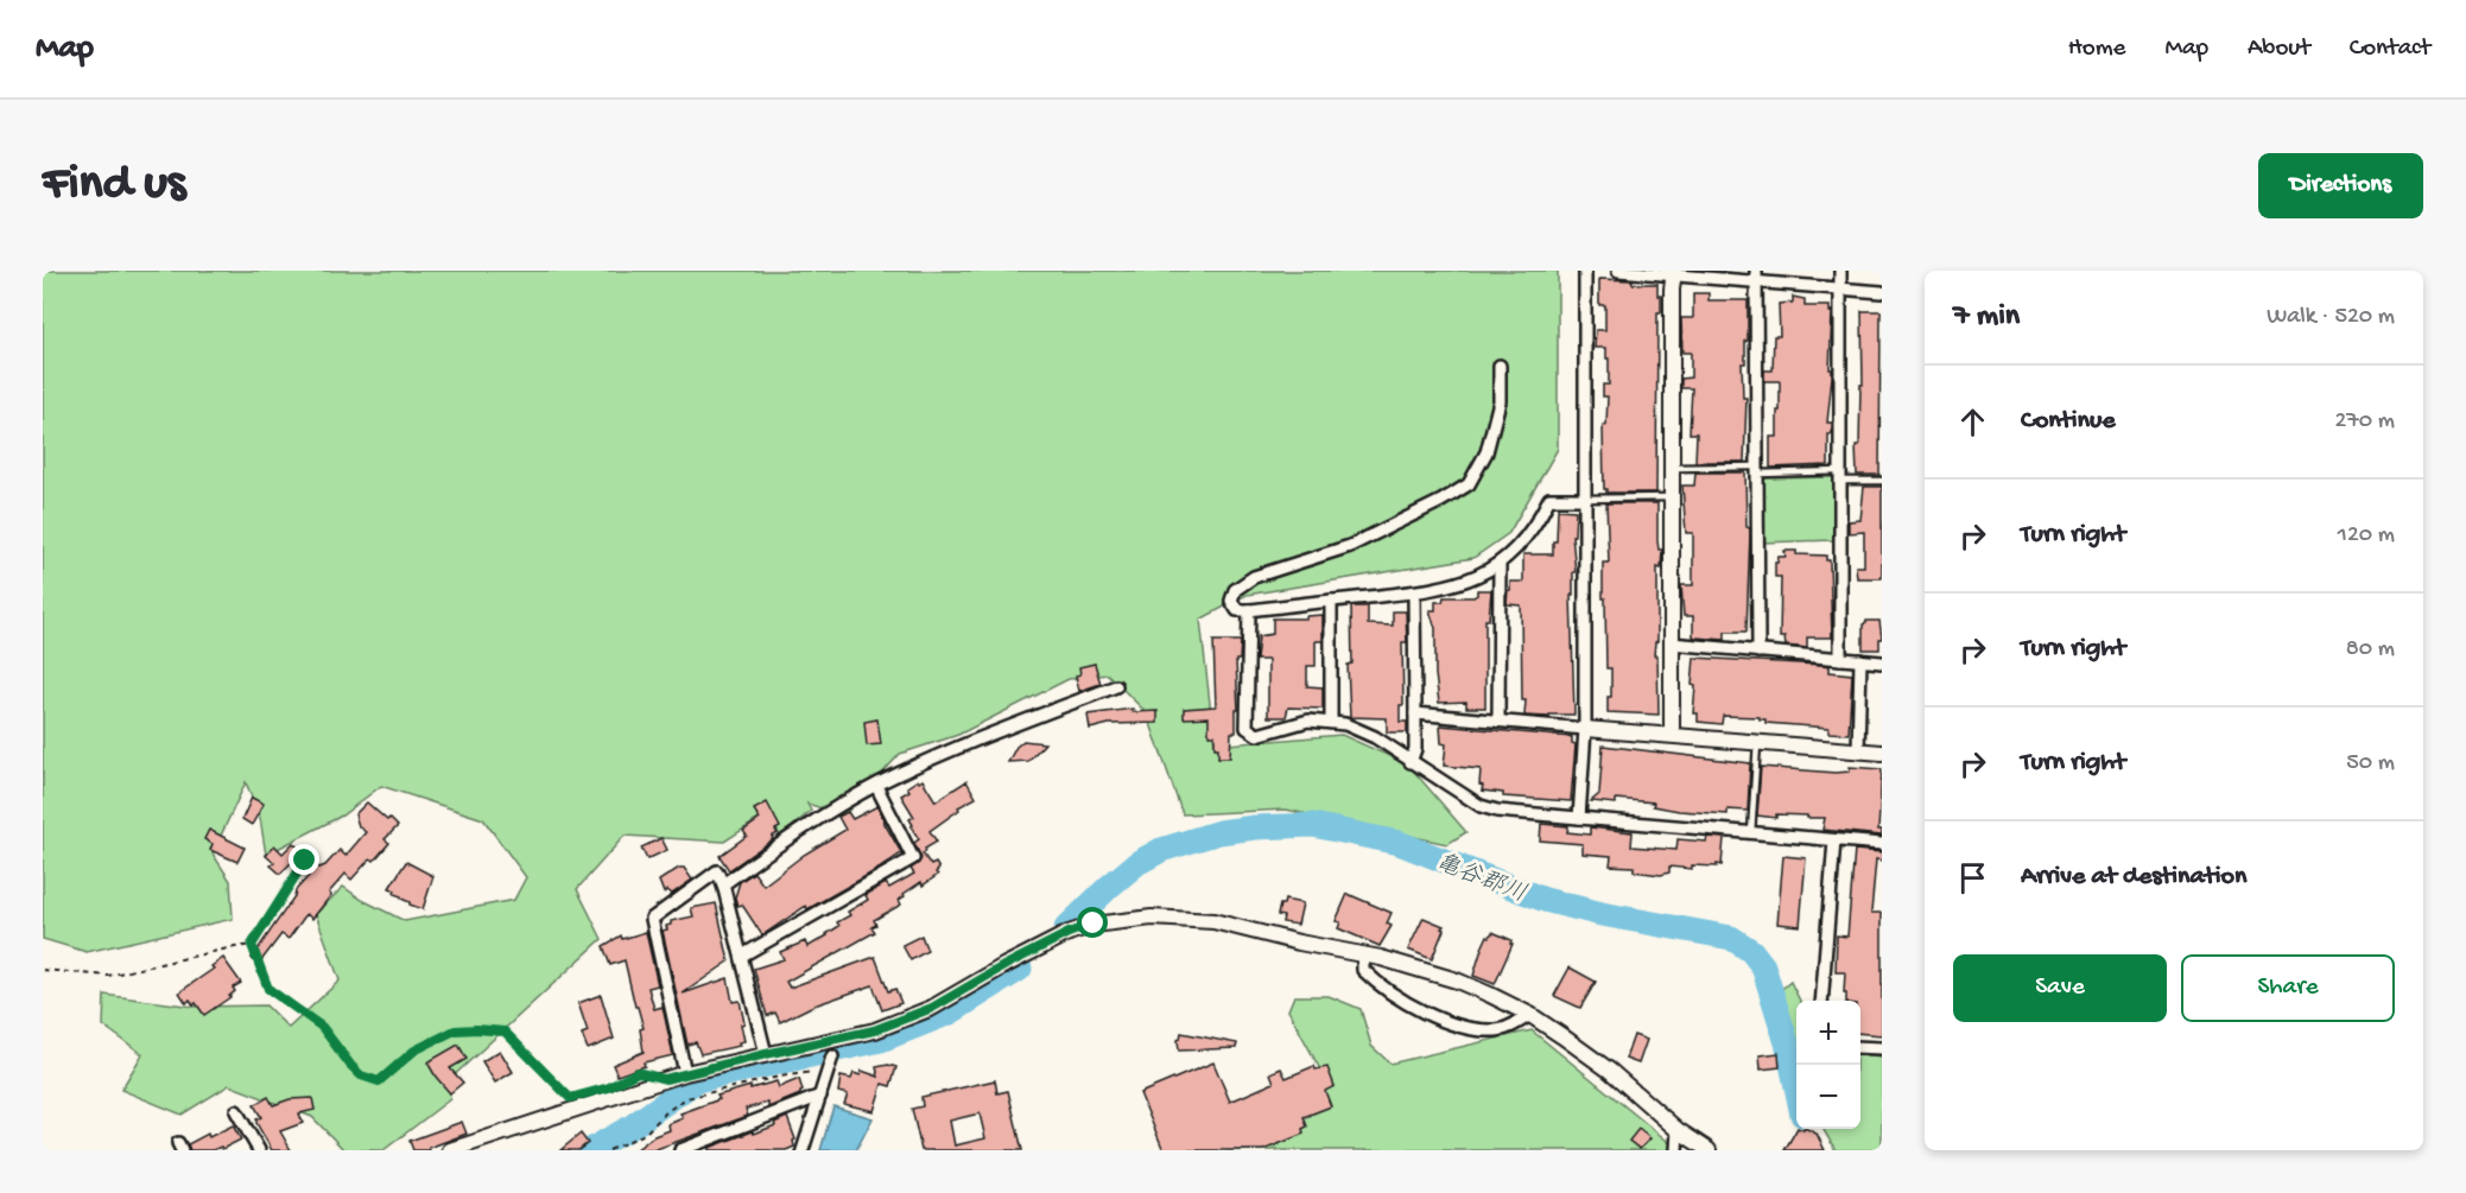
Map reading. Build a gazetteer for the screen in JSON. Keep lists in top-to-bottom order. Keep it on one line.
{"water":["亀谷郡川"],"page":{"header":"Map","nav":["Home","Map","About","Contact"],"buttons":["Directions",["Save","Share"]],"title":"Find us","heading":["7 min","Walk · 520 m"],"list":[["Continue","270 m"],["Turn right","120 m"],["Turn right","80 m"],["Turn right","50 m"],"Arrive at destination"],"map_buttons":["+","−"]}}
